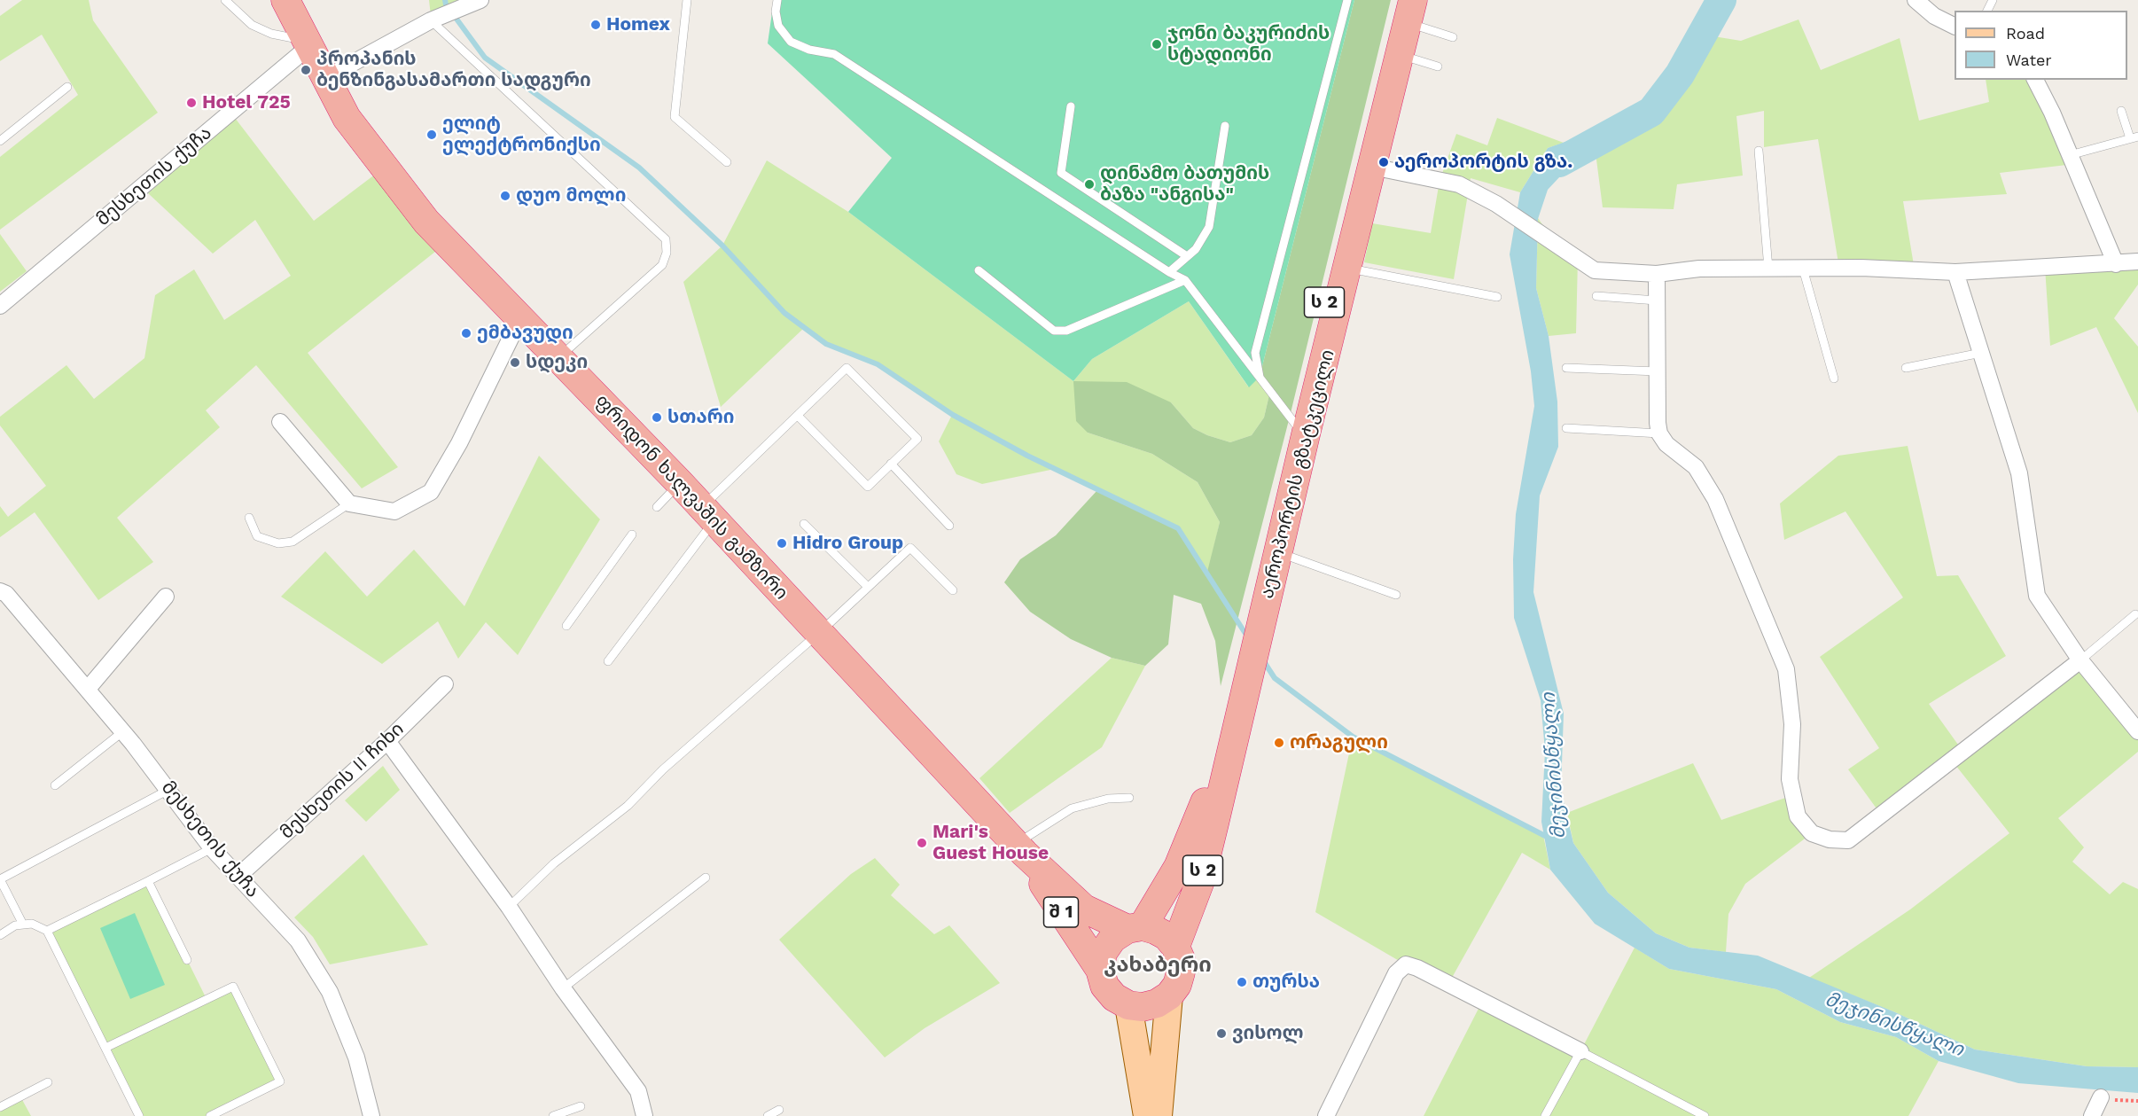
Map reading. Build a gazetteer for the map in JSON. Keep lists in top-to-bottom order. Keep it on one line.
{"streets":{"highway":["ს 2","აეროპორტის გზატკეცილი","ფრიდონ ხალვაშის გამზირი","შ 1"],"street":["მესხეთის ქუჩა","მესხეთის II ჩიხი"]},"crossings":[["მესხეთის ქუჩა","ფრიდონ ხალვაშის გამზირი"],["მესხეთის ქუჩა","მესხეთის II ჩიხი"],["აეროპორტის გზატკეცილი","შ 1"],["ფრიდონ ხალვაშის გამზირი","შ 1"]],"districts":["კახაბერი"],"water":["მეჯინისწყალი"],"places":["Homex","ჯონი ბაკურიძის სტადიონი","პროპანის ბენზინგასამართი სადგური","Hotel 725","ელიტ ელექტრონიქსი","აეროპორტის გზა.","დინამო ბათუმის ბაზა \"ანგისა\"","დუო მოლი","ემბავუდი","სდეკი","სთარი","Hidro Group","ორაგული","Mari's Guest House","თურსა","ვისოლ"],"legend":["Road","Water"]}
